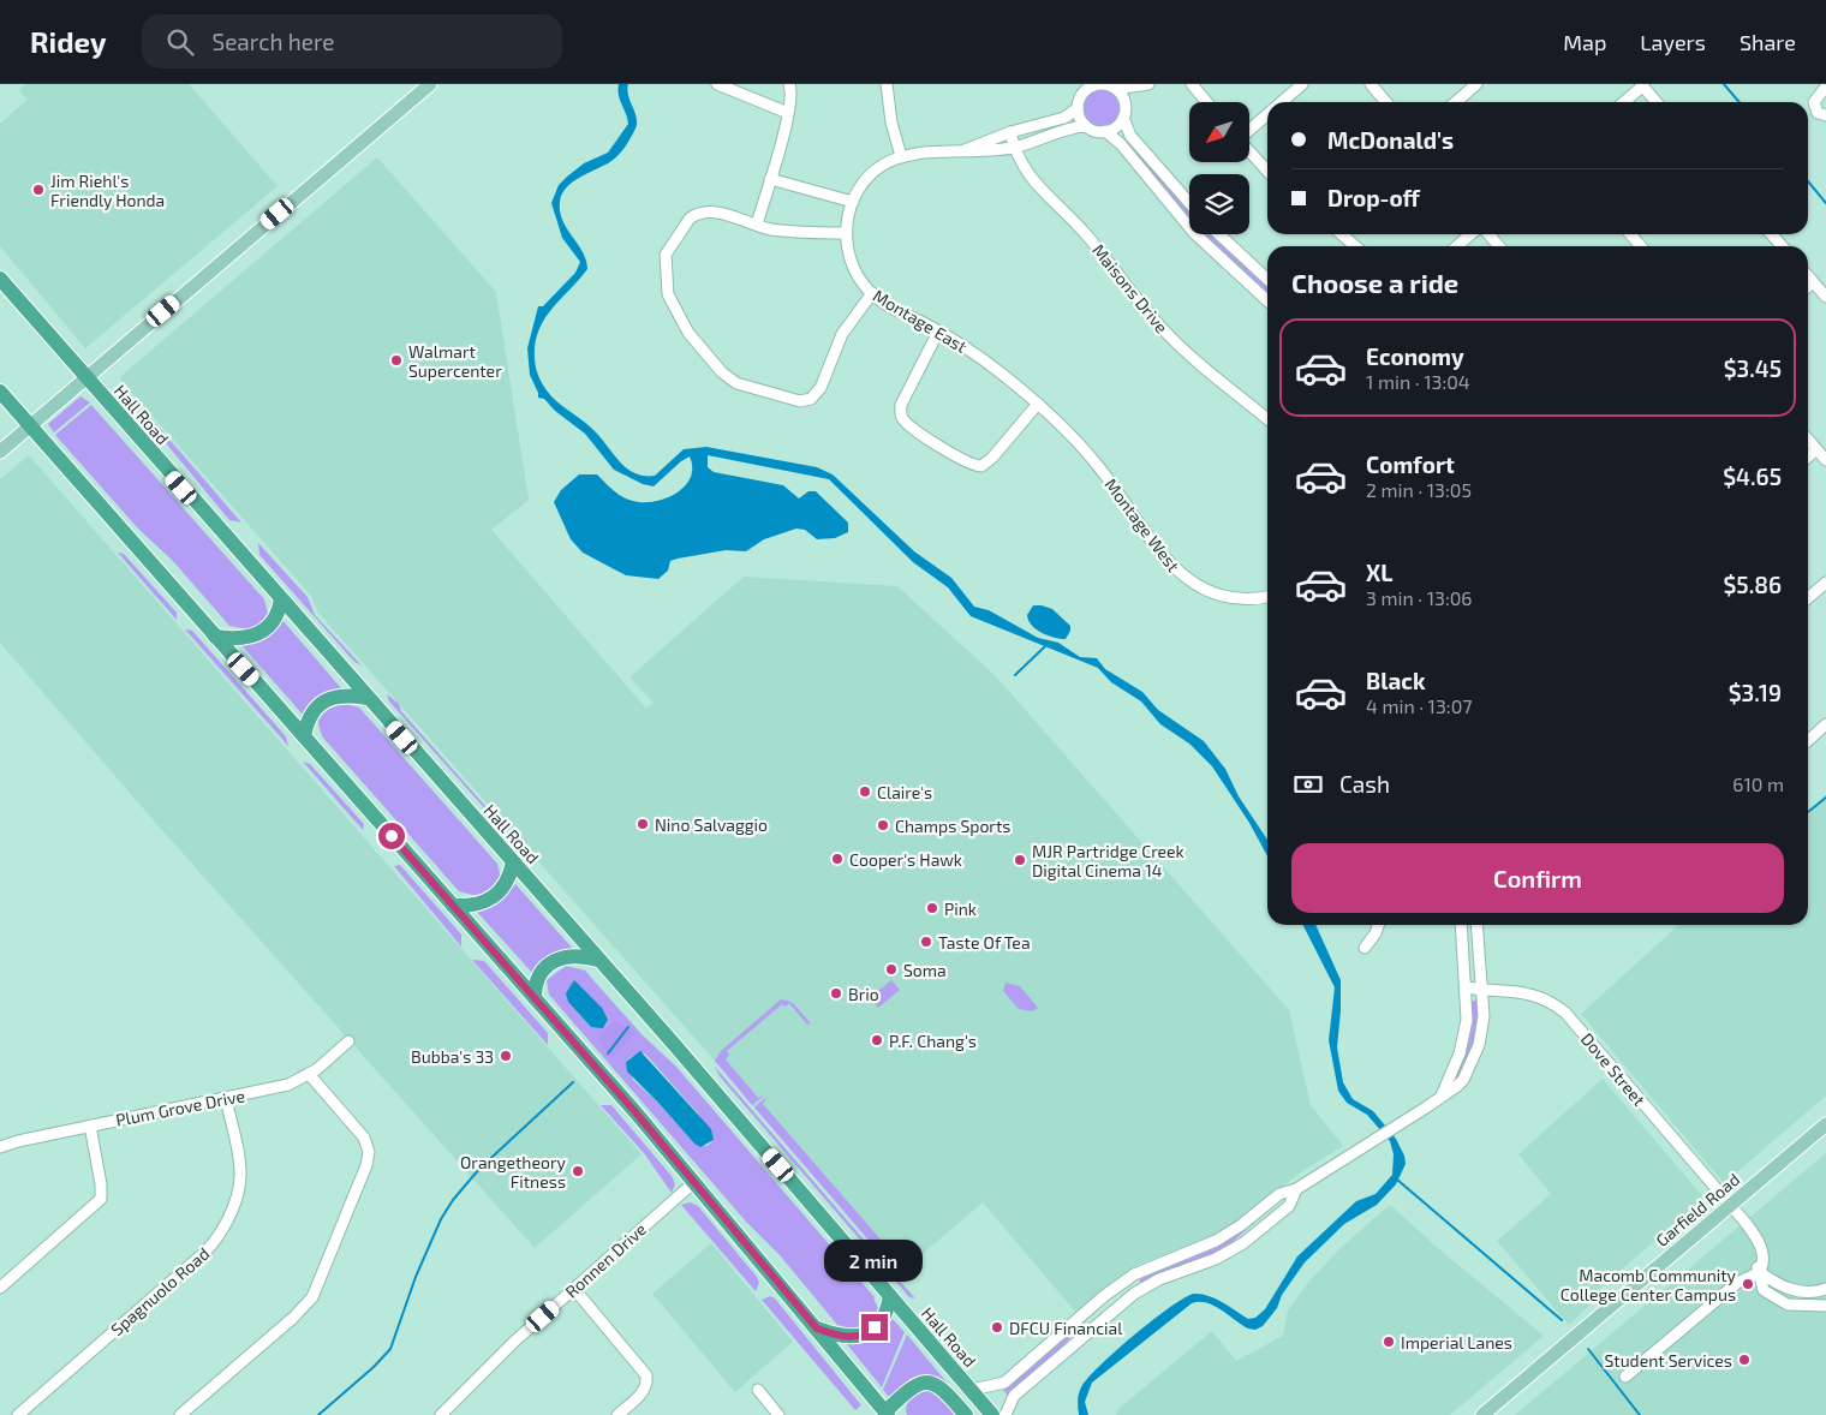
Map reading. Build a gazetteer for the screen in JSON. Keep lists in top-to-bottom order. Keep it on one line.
{"streets":{"highway":["Hall Road"],"main road":["Garfield Road"],"street":["Maisons Drive","Montage East","Montage West","Dove Street","Plum Grove Drive","Ronnen Drive","Spagnuolo Road"]},"crossings":[["Maisons Drive","Montage East"],["Montage East","Montage West"],["Dove Street","Garfield Road"],["Plum Grove Drive","Spagnuolo Road"]],"places":["Jim Riehl's Friendly Honda","Walmart Supercenter","Claire's","Nino Salvaggio","Champs Sports","Cooper's Hawk","MJR Partridge Creek Digital Cinema 14","Pink","Taste Of Tea","Soma","Brio","P.F. Chang's","Bubba's 33","Orangetheory Fitness","Macomb Community College Center Campus","DFCU Financial","Imperial Lanes","Student Services"],"north":"bottom left","page":{"header":"Ridey","search":"Search here","nav":["Map","Layers","Share"],"banner":["McDonald's","Drop-off"],"heading":"Choose a ride","list":[{"name":"Economy","note":"1 min · 13:04","value":"$3.45"},{"name":"Comfort","note":"2 min · 13:05","value":"$4.65"},{"name":"XL","note":"3 min · 13:06","value":"$5.86"},{"name":"Black","note":"4 min · 13:07","value":"$3.19"}],"pay":["Cash","610 m"],"buttons":"Confirm","bubble":"2 min"}}
